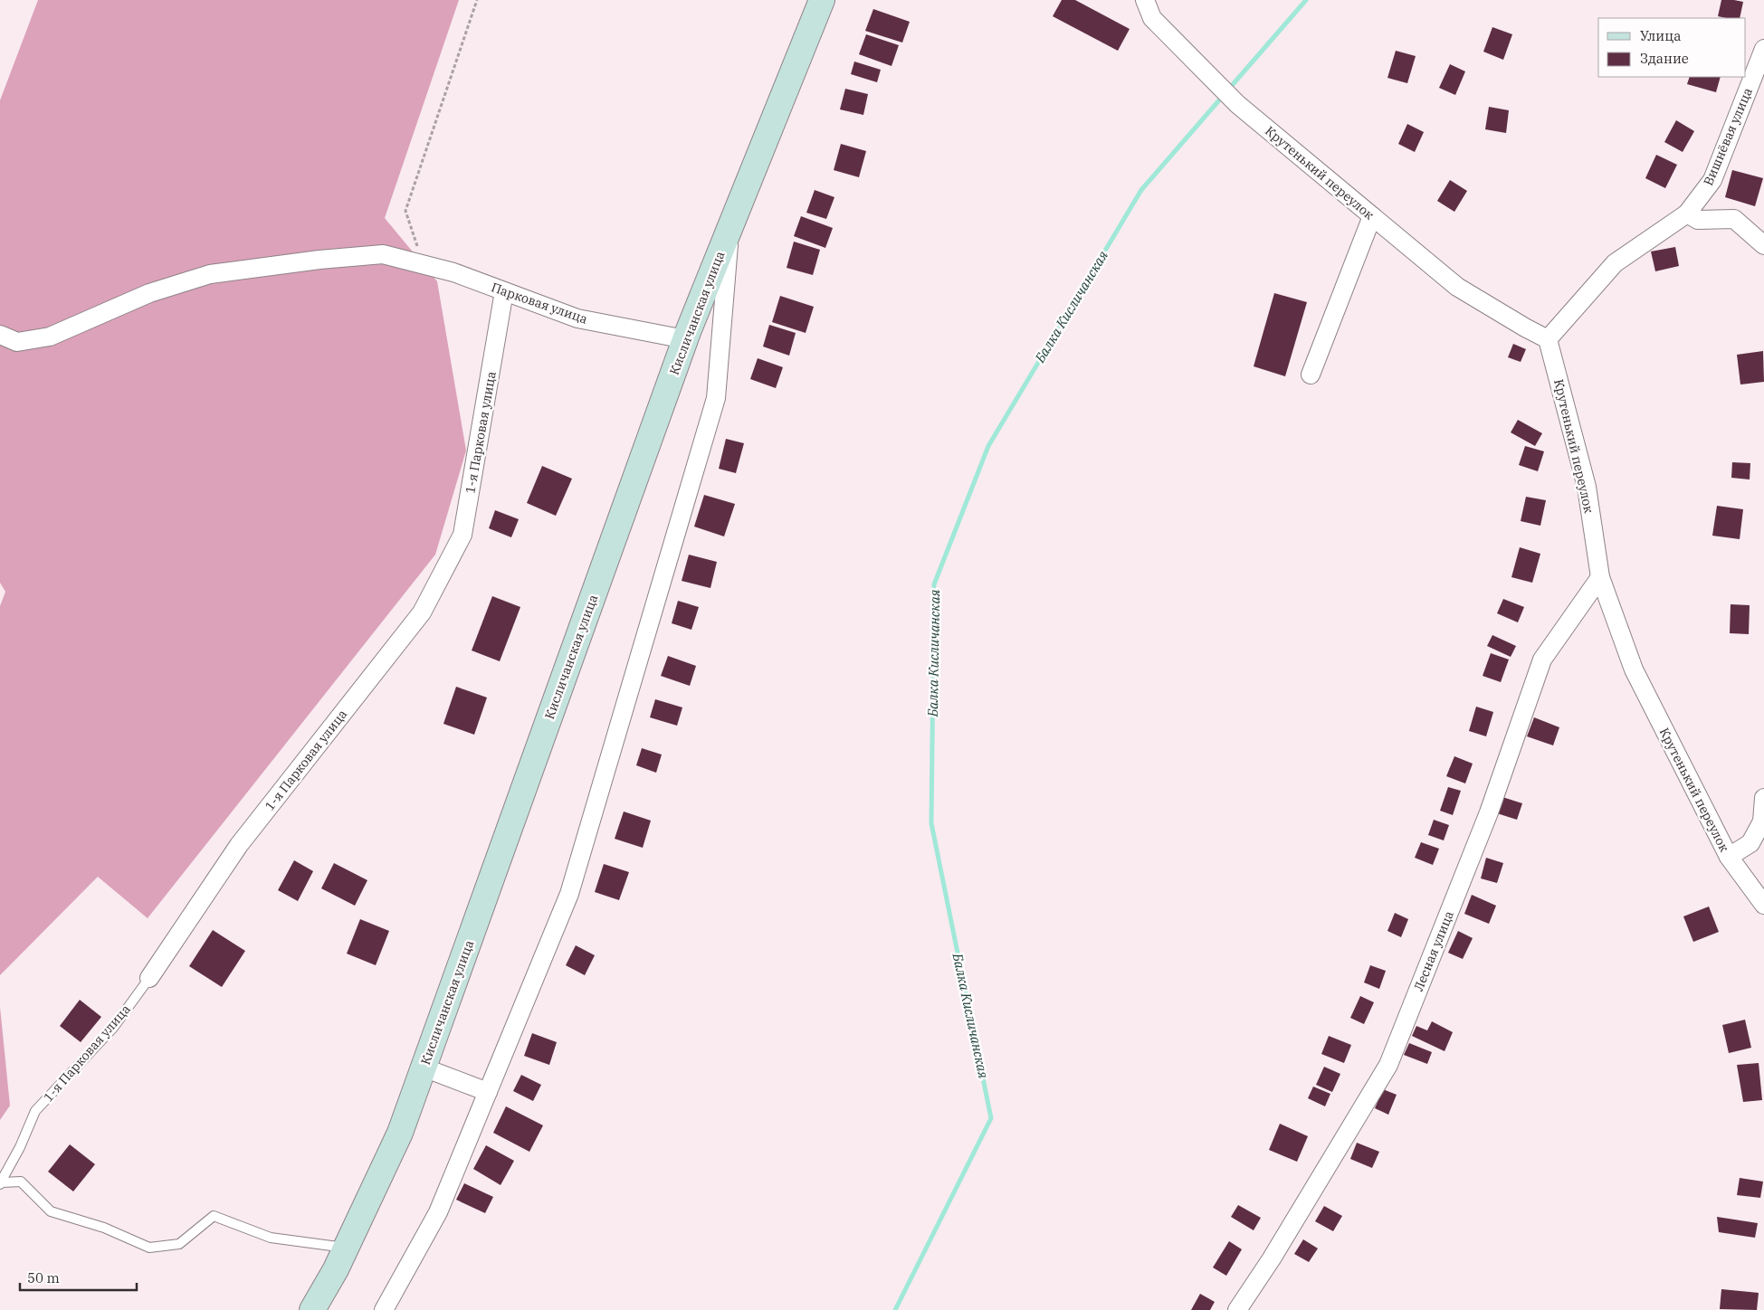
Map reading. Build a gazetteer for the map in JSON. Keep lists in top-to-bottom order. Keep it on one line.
{"streets":{"street":["Вишнёвая улица","Крутенький переулок","Парковая улица","Кисличанская улица","1-я Парковая улица","Лесная улица"]},"crossings":[["Вишнёвая улица","Крутенький переулок"],["Крутенький переулок","Лесная улица"],["Парковая улица","Кисличанская улица"],["Парковая улица","1-я Парковая улица"],["Кисличанская улица","1-я Парковая улица"]],"water":["Балка Кисличанская"],"legend":["Улица","Здание"],"scale_bar":"50 m"}
